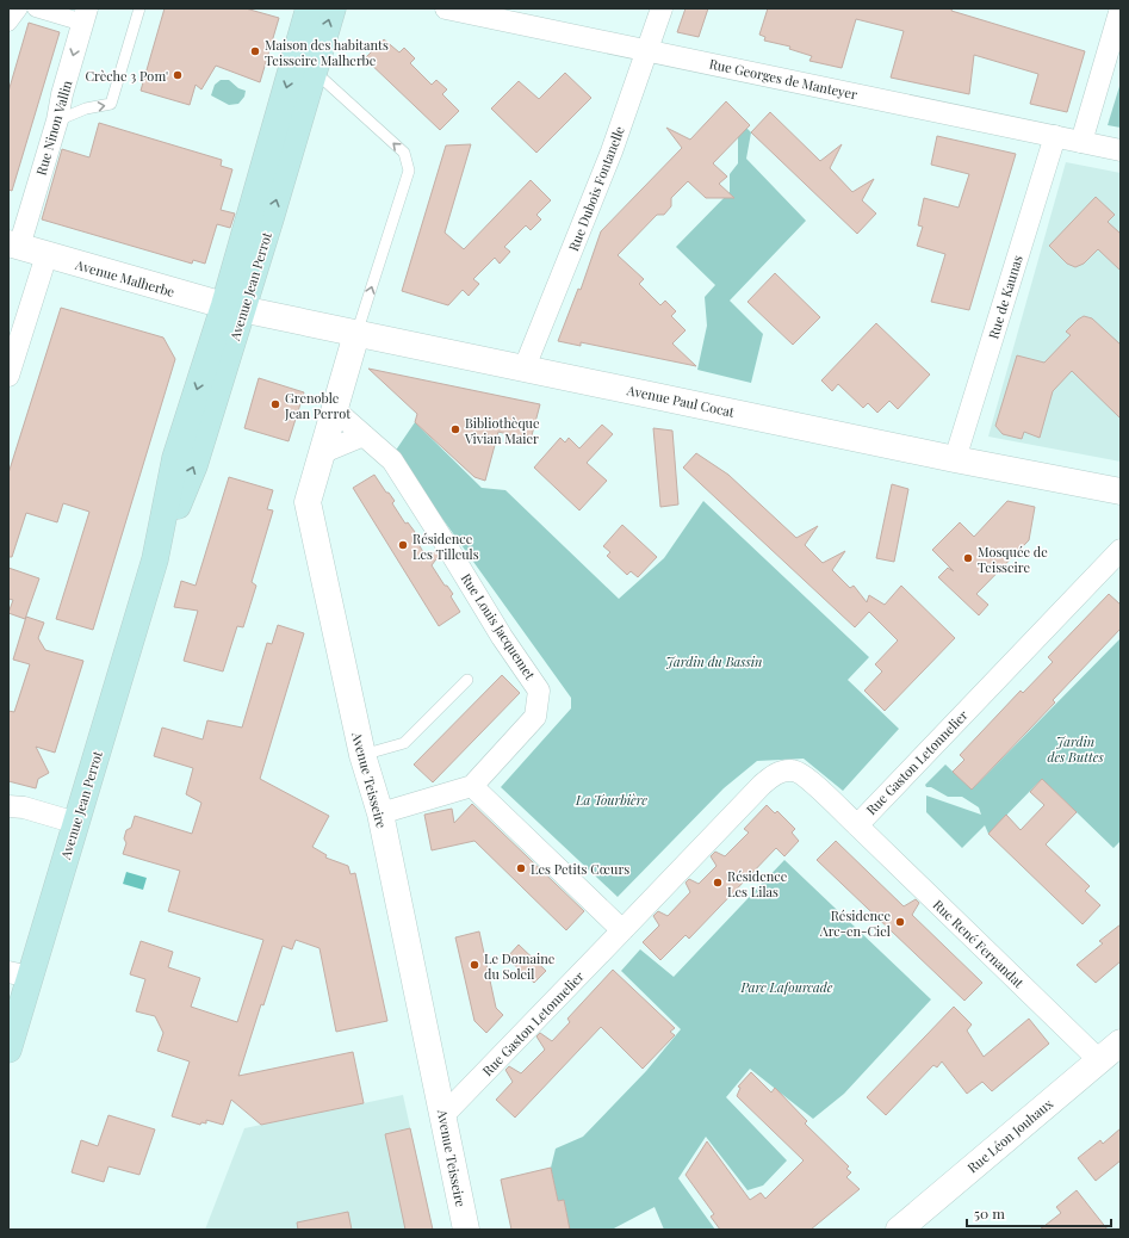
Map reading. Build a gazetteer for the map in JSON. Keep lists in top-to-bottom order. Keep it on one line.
{"streets":{"main road":["Avenue Jean Perrot"],"street":["Rue Georges de Manteyer","Rue Ninon Vallin","Rue Dubois Fontanelle","Avenue Malherbe","Rue de Kaunas","Avenue Paul Cocat","Rue Louis Jacquemet","Rue Gaston Letonnelier","Avenue Teisseire","Rue René Fernandat","Rue Léon Jouhaux"]},"crossings":[["Rue Georges de Manteyer","Rue Dubois Fontanelle"],["Rue Georges de Manteyer","Rue de Kaunas"],["Rue Ninon Vallin","Avenue Malherbe"],["Rue Dubois Fontanelle","Avenue Paul Cocat"],["Avenue Malherbe","Avenue Jean Perrot"],["Avenue Malherbe","Avenue Paul Cocat"],["Avenue Jean Perrot","Avenue Paul Cocat"],["Rue de Kaunas","Avenue Paul Cocat"],["Avenue Paul Cocat","Avenue Teisseire"],["Rue Louis Jacquemet","Avenue Teisseire"],["Rue Gaston Letonnelier","Avenue Teisseire"],["Rue Gaston Letonnelier","Rue René Fernandat"],["Rue René Fernandat","Rue Léon Jouhaux"]],"one_way":["Rue Ninon Vallin"],"parks":["Jardin du Bassin","Jardin des Buttes","La Tourbière","Parc Lafourcade"],"places":["Maison des habitants Teisseire Malherbe","Crèche 3 Pom'","Grenoble Jean Perrot","Bibliothèque Vivian Maier","Résidence Les Tilleuls","Mosquée de Teisseire","Les Petits Cœurs","Résidence Les Lilas","Résidence Arc-en-Ciel","Le Domaine du Soleil"],"scale_bar":"50 m"}
